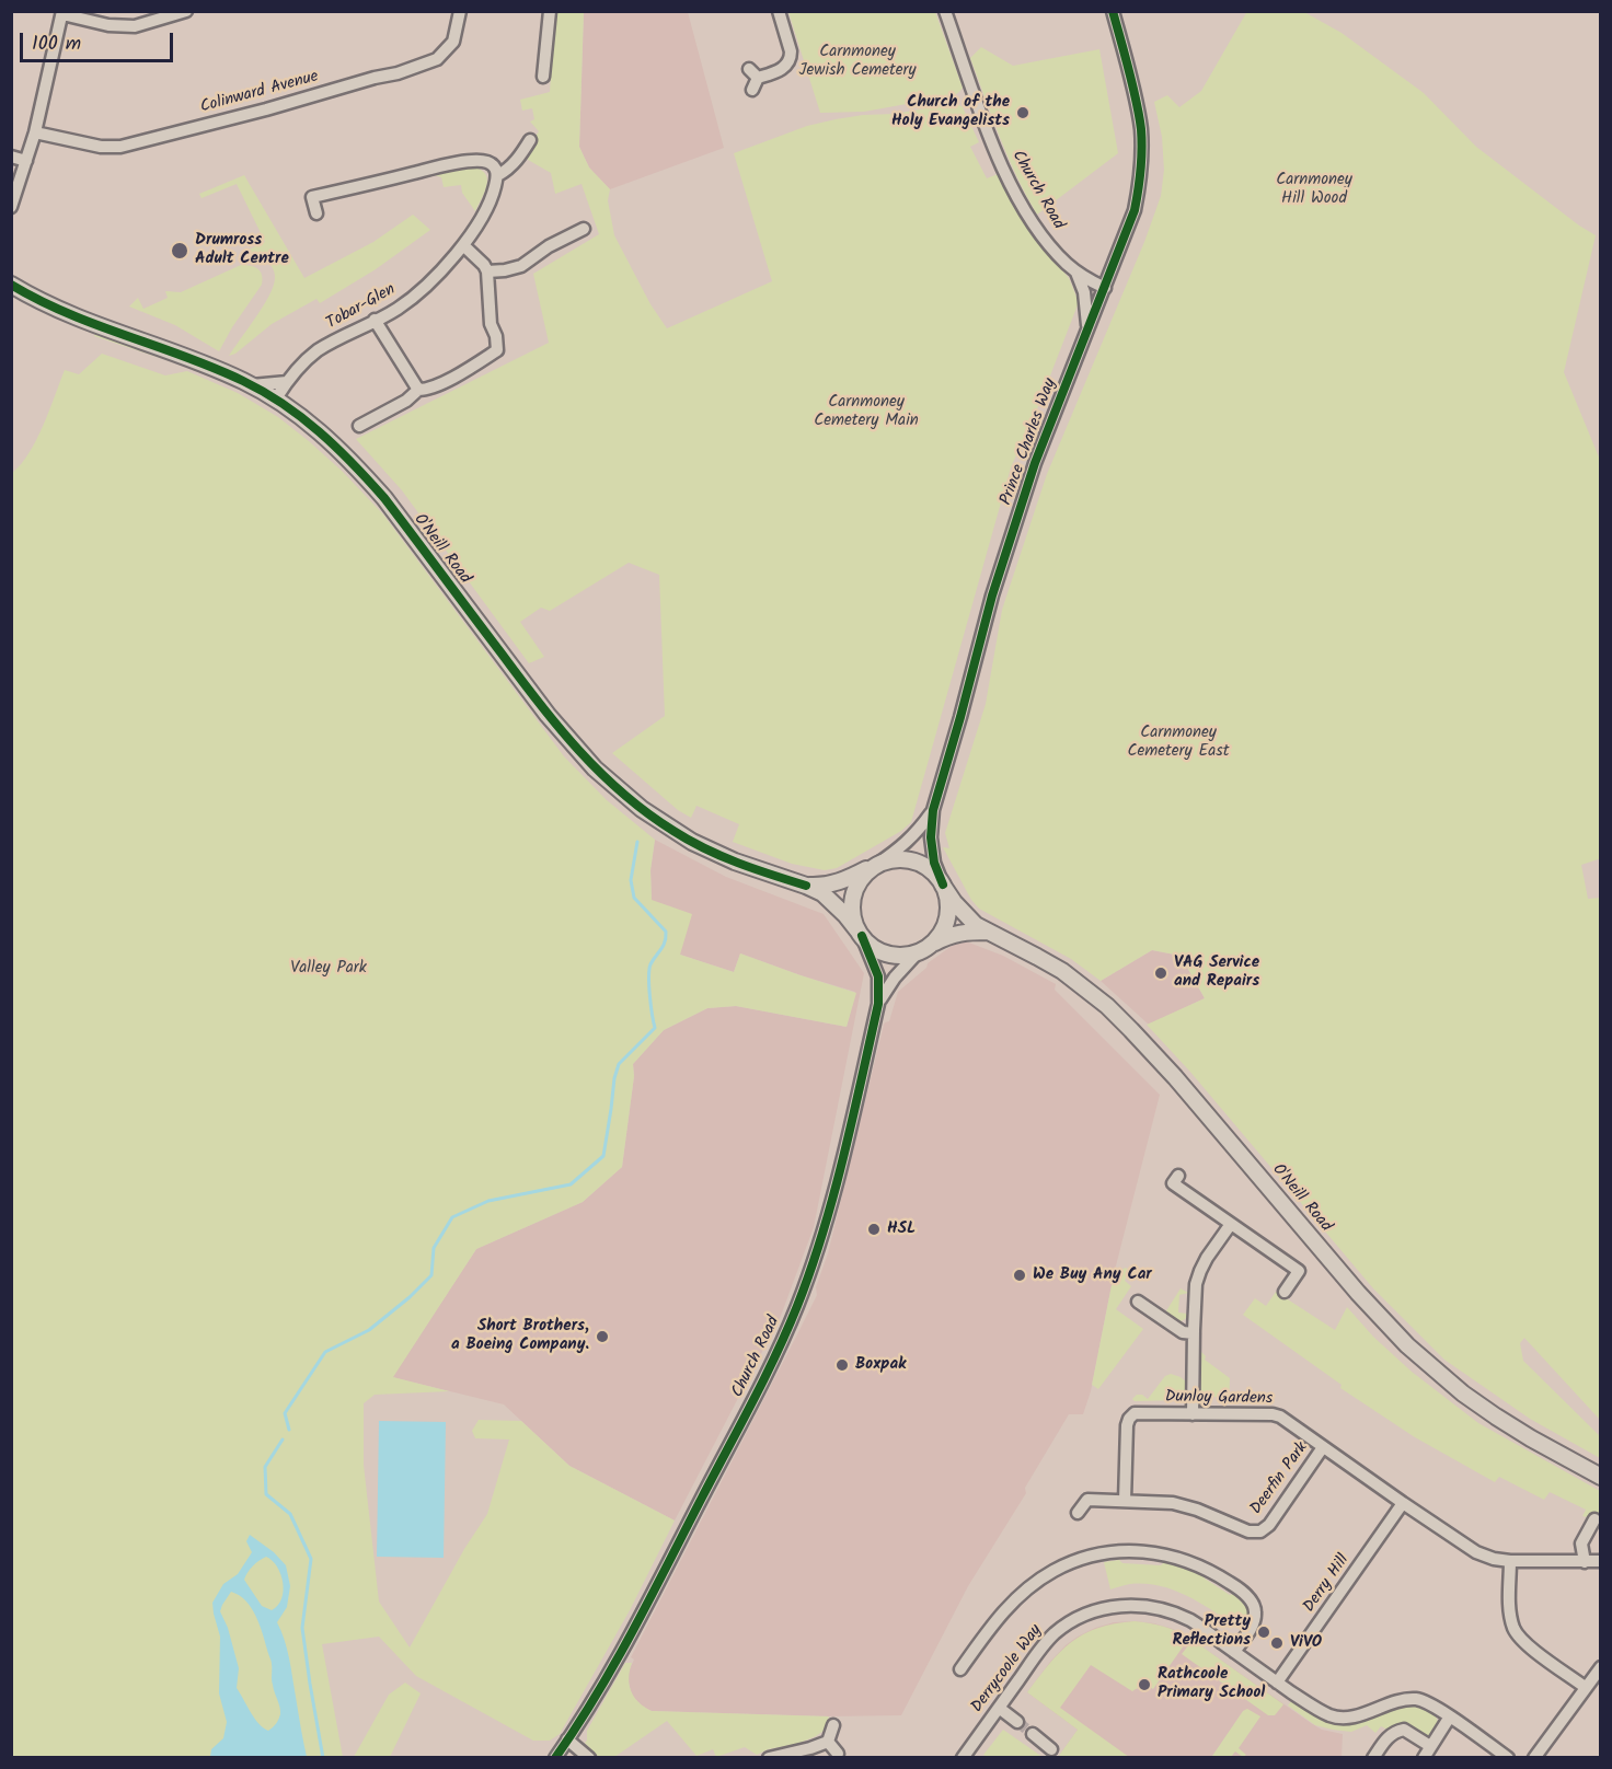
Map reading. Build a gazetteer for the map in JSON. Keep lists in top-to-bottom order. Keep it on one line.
{"streets":{"main road":["O'Neill Road"],"street":["Colinward Avenue","Church Road","Tobar-Glen","Prince Charles Way","Dunloy Gardens","Deerfin Park","Derry Hill","Derrycoole Way"]},"crossings":[["Church Road","Prince Charles Way"],["Church Road","O'Neill Road"],["Tobar-Glen","O'Neill Road"],["Prince Charles Way","O'Neill Road"],["Dunloy Gardens","Deerfin Park"],["Dunloy Gardens","Derry Hill"],["Derry Hill","Derrycoole Way"]],"parks":["Carnmoney Jewish Cemetery","Carnmoney Hill Wood","Carnmoney Cemetery Main","Carnmoney Cemetery East","Valley Park"],"places":["Church of the Holy Evangelists","Drumross Adult Centre","VAG Service and Repairs","HSL","We Buy Any Car","Short Brothers, a Boeing Company.","Boxpak","Pretty Reflections","ViVO","Rathcoole Primary School"],"scale_bar":"100 m"}
